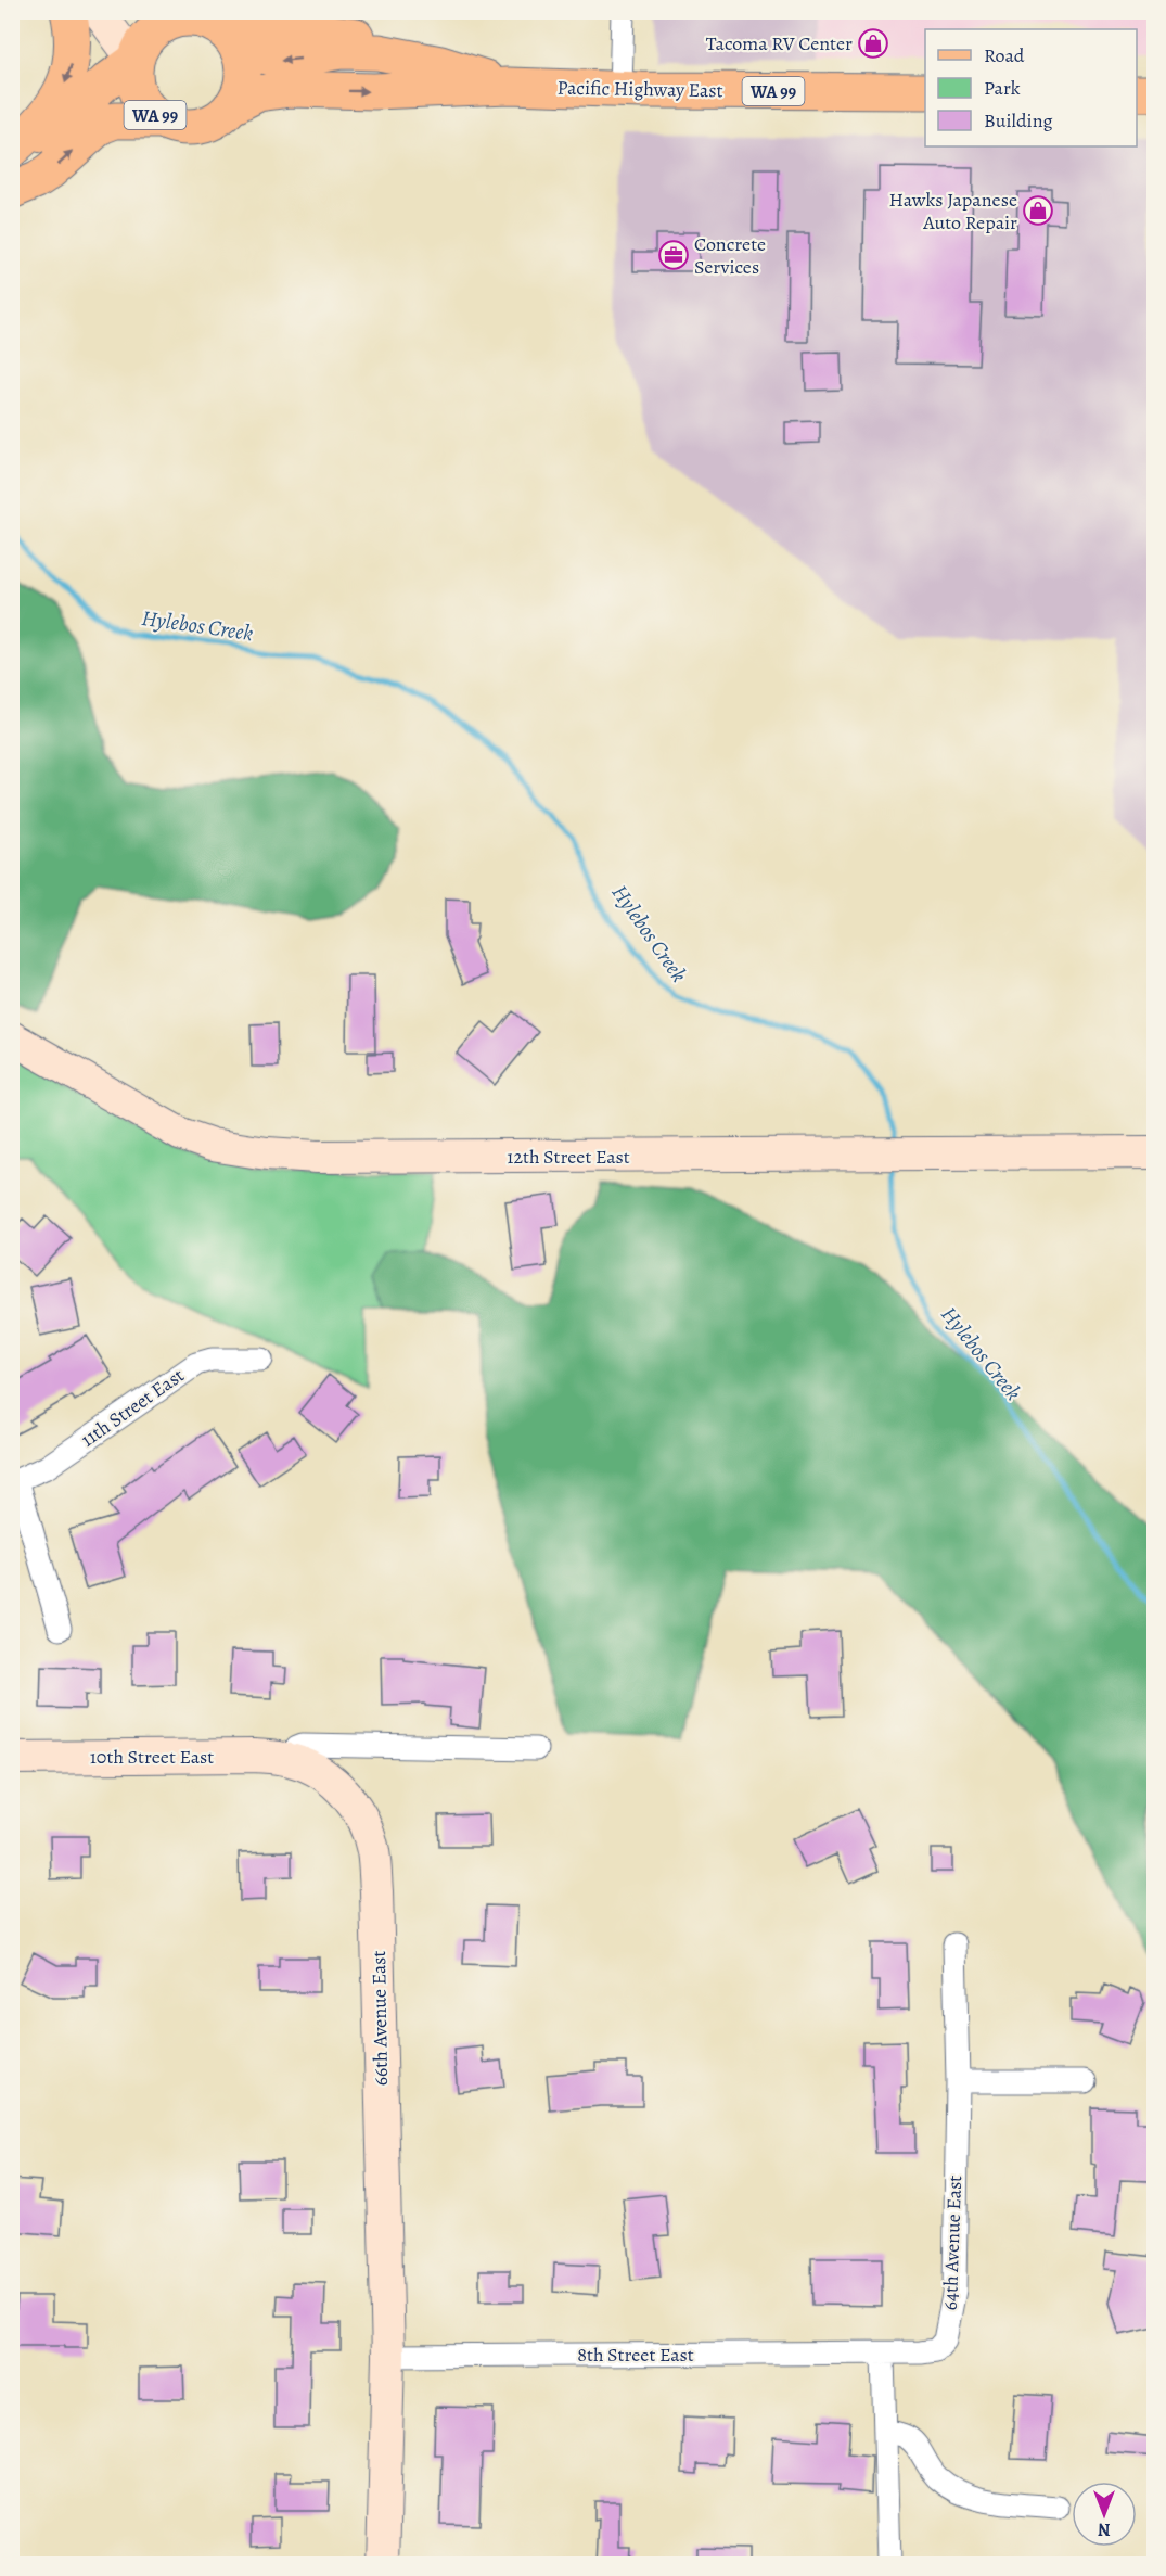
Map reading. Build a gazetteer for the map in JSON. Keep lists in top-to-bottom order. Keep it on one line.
{"streets":{"main road":["Pacific Highway East","WA 99"],"street":["12th Street East","11th Street East","10th Street East","66th Avenue East","64th Avenue East","8th Street East"]},"crossings":[["Pacific Highway East","WA 99"],["10th Street East","66th Avenue East"],["66th Avenue East","8th Street East"],["64th Avenue East","8th Street East"]],"water":["Hylebos Creek"],"places":{"shop":["Tacoma RV Center","Hawks Japanese Auto Repair"],"office":["Concrete Services"]},"legend":["Road","Park","Building"],"north":"bottom"}
